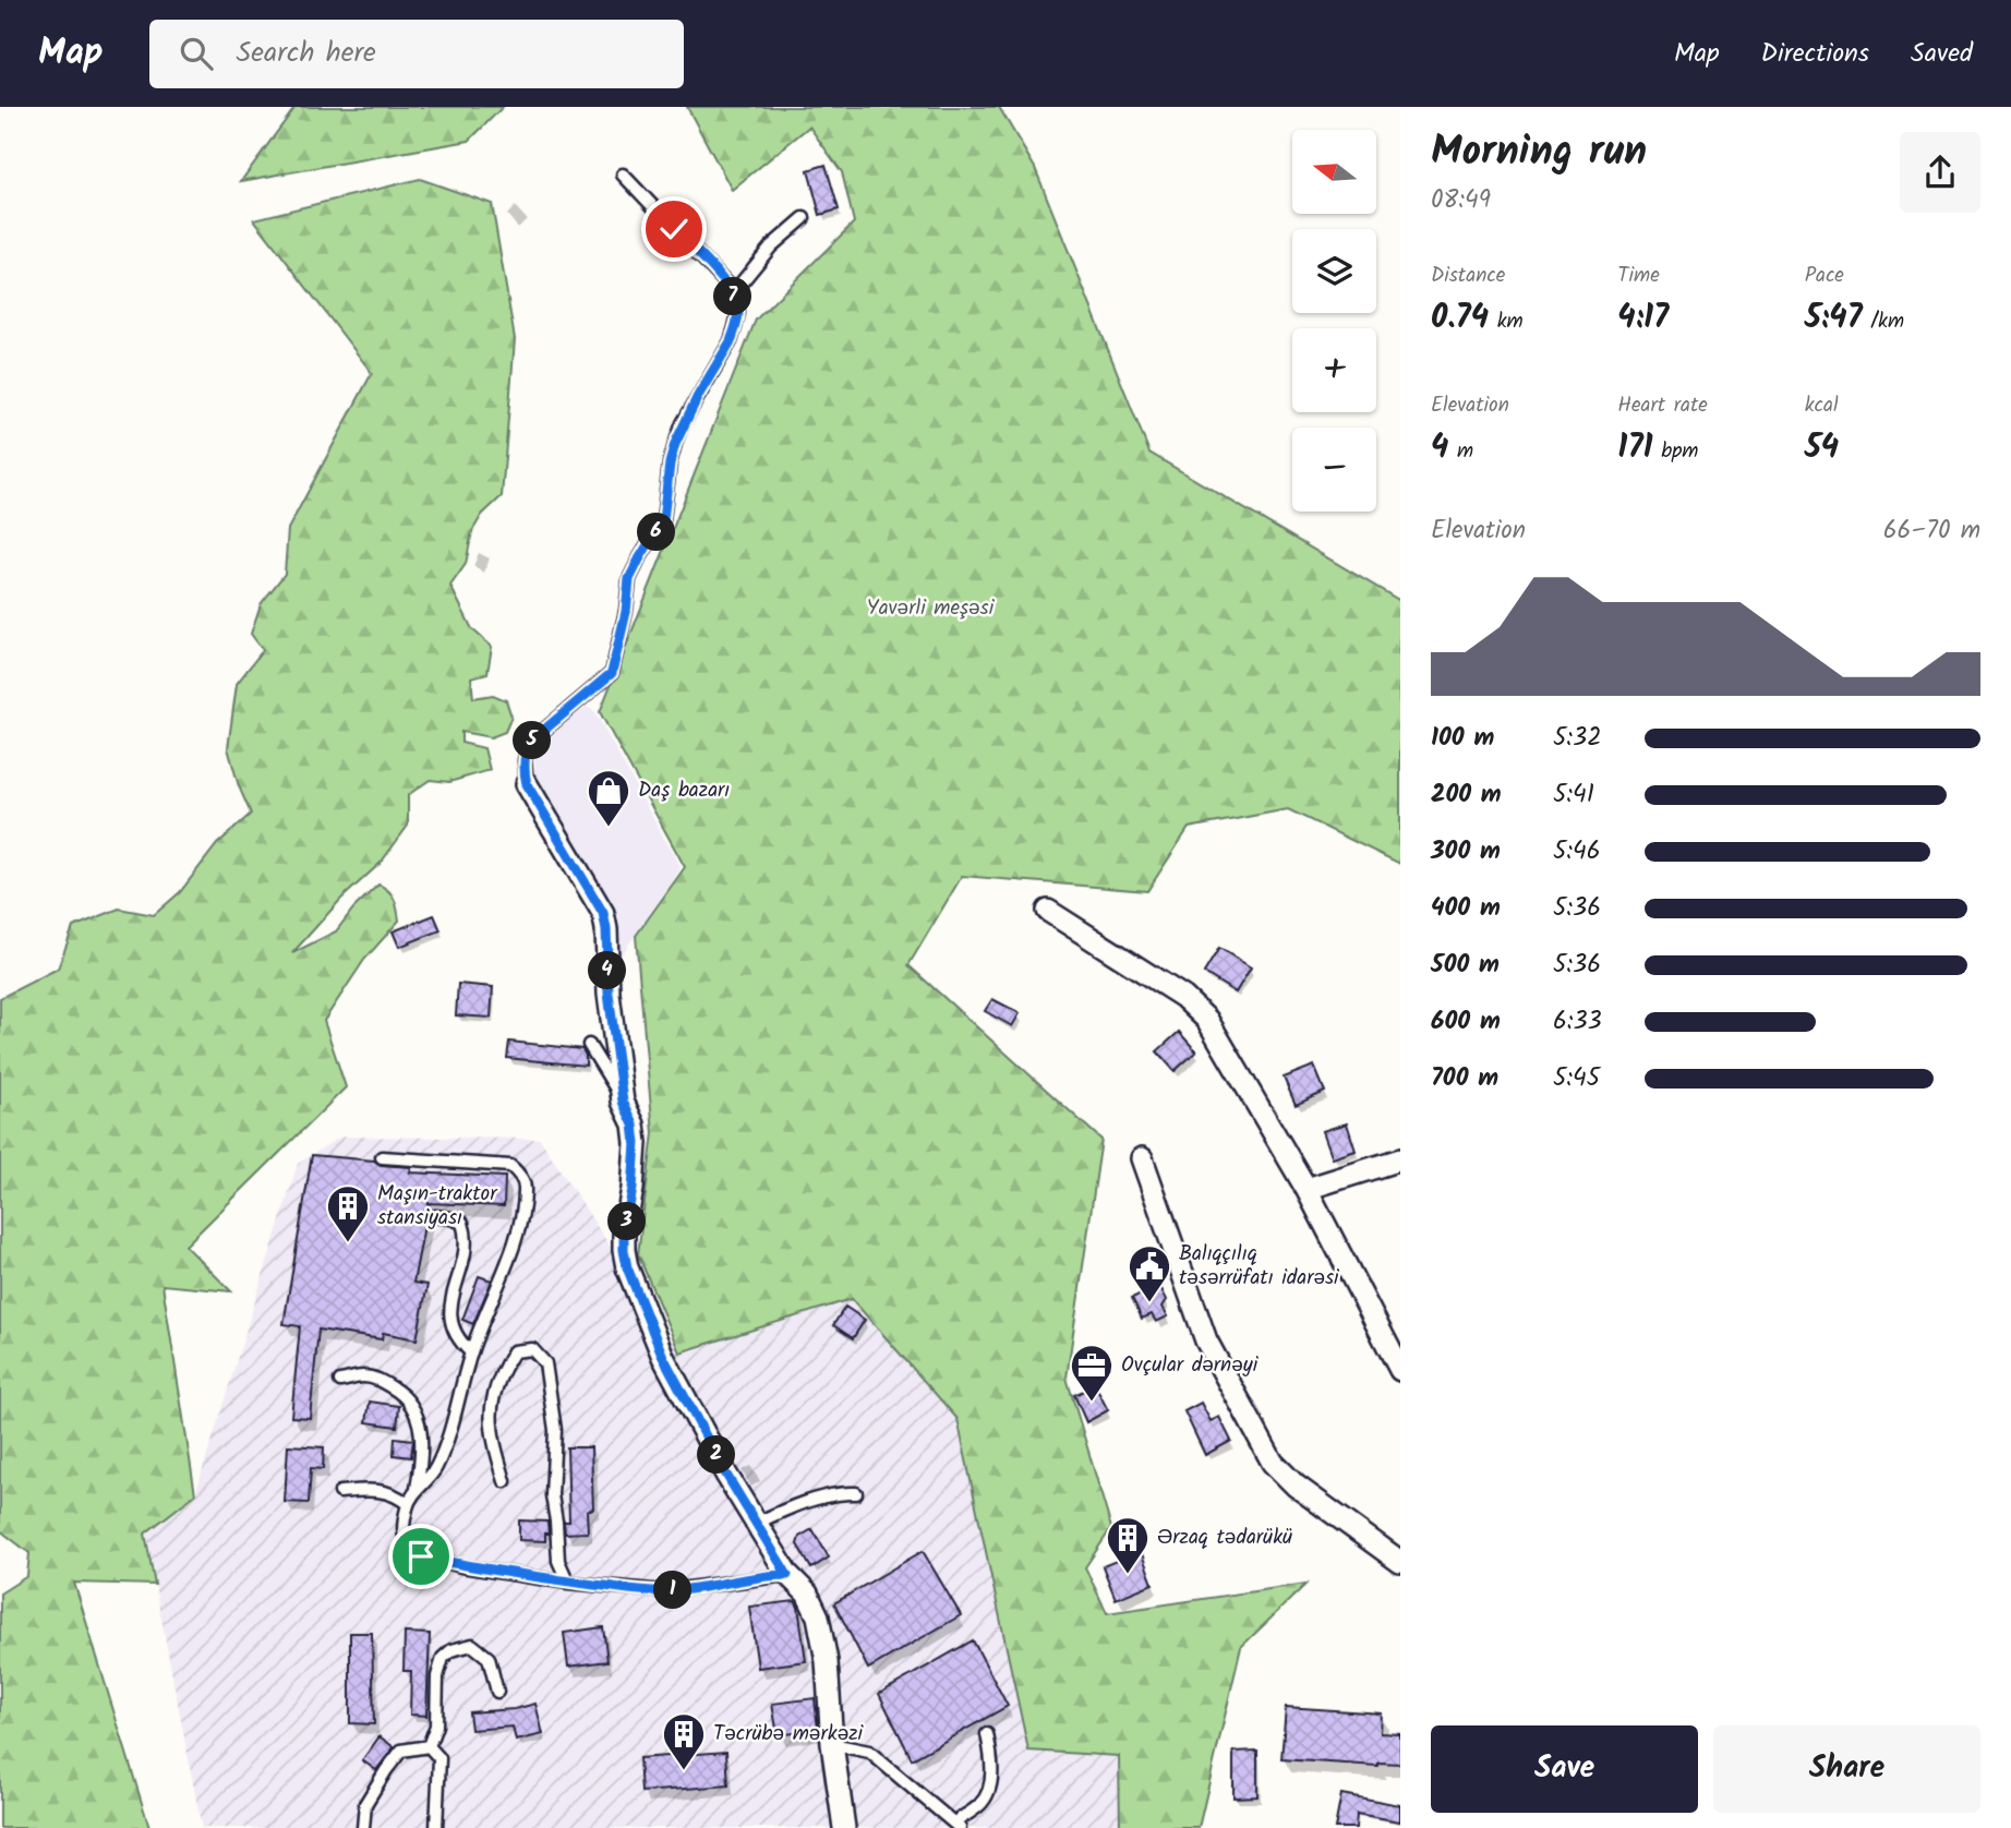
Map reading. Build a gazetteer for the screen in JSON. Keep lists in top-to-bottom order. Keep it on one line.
{"parks":["Yavərli meşəsi"],"places":{"shop":["Daş bazarı"],"building":["Maşın-traktor stansiyası","Ərzaq tədarükü","Təcrübə mərkəzi"],"public building":["Balıqçılıq təsərrüfatı idarəsi"],"office":["Ovçular dərnəyi"]},"north":"left","page":{"header":"Map","search":"Search here","nav":["Map","Directions","Saved"],"heading":["Morning run","08:49"],"map_buttons":["+","−"],"stats":[["Distance","0.74 km"],["Time","4:17"],["Pace","5:47 /km"],["Elevation","4 m"],["Heart rate","171 bpm"],["kcal","54"]],"pins":["7","6","5","4","3","2","1"],"chart":["Elevation","66–70 m"],"list":[{"name":"100 m","note":"5:32"},{"name":"200 m","note":"5:41"},{"name":"300 m","note":"5:46"},{"name":"400 m","note":"5:36"},{"name":"500 m","note":"5:36"},{"name":"600 m","note":"6:33"},{"name":"700 m","note":"5:45"}],"buttons":["Save","Share"]}}
